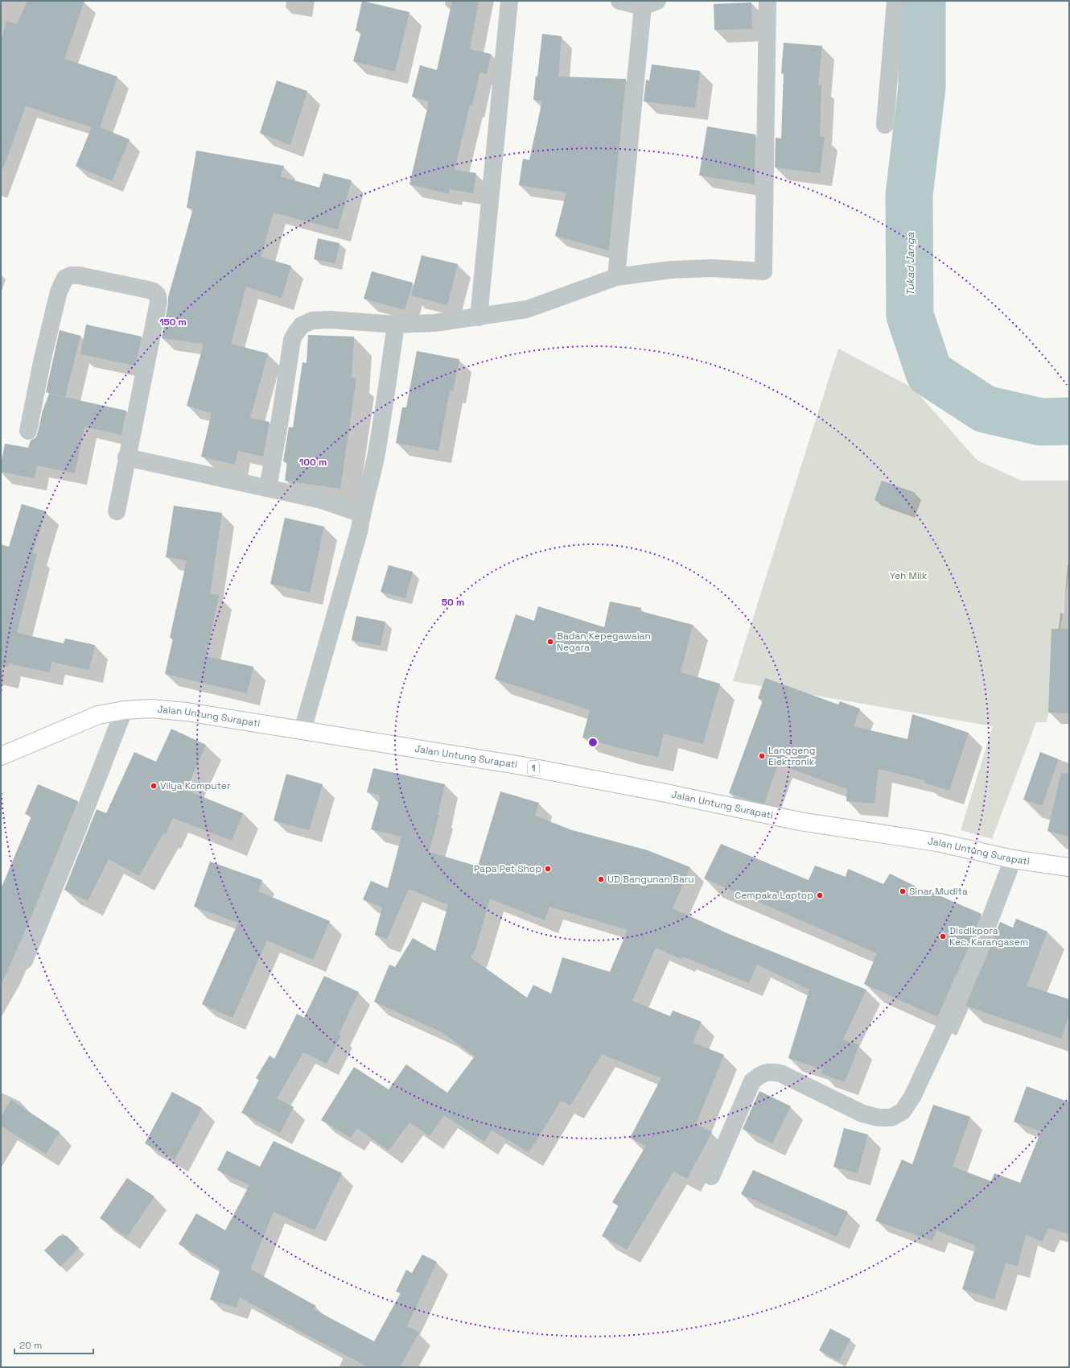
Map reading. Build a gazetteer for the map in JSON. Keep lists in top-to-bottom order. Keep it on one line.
{"streets":{"highway":["Jalan Untung Surapati","1"]},"water":["Tukad Janga"],"parks":["Yeh Miik"],"places":["Badan Kepegawaian Negara","Langgeng Elektronik","Vilya Komputer","Papa Pet Shop","UD Bangunan Baru","Sinar Mudita","Cempaka Laptop","Disdikpora Kec. Karangasem"],"scale_bar":"20 m","rings":["150 m","100 m","50 m"]}
